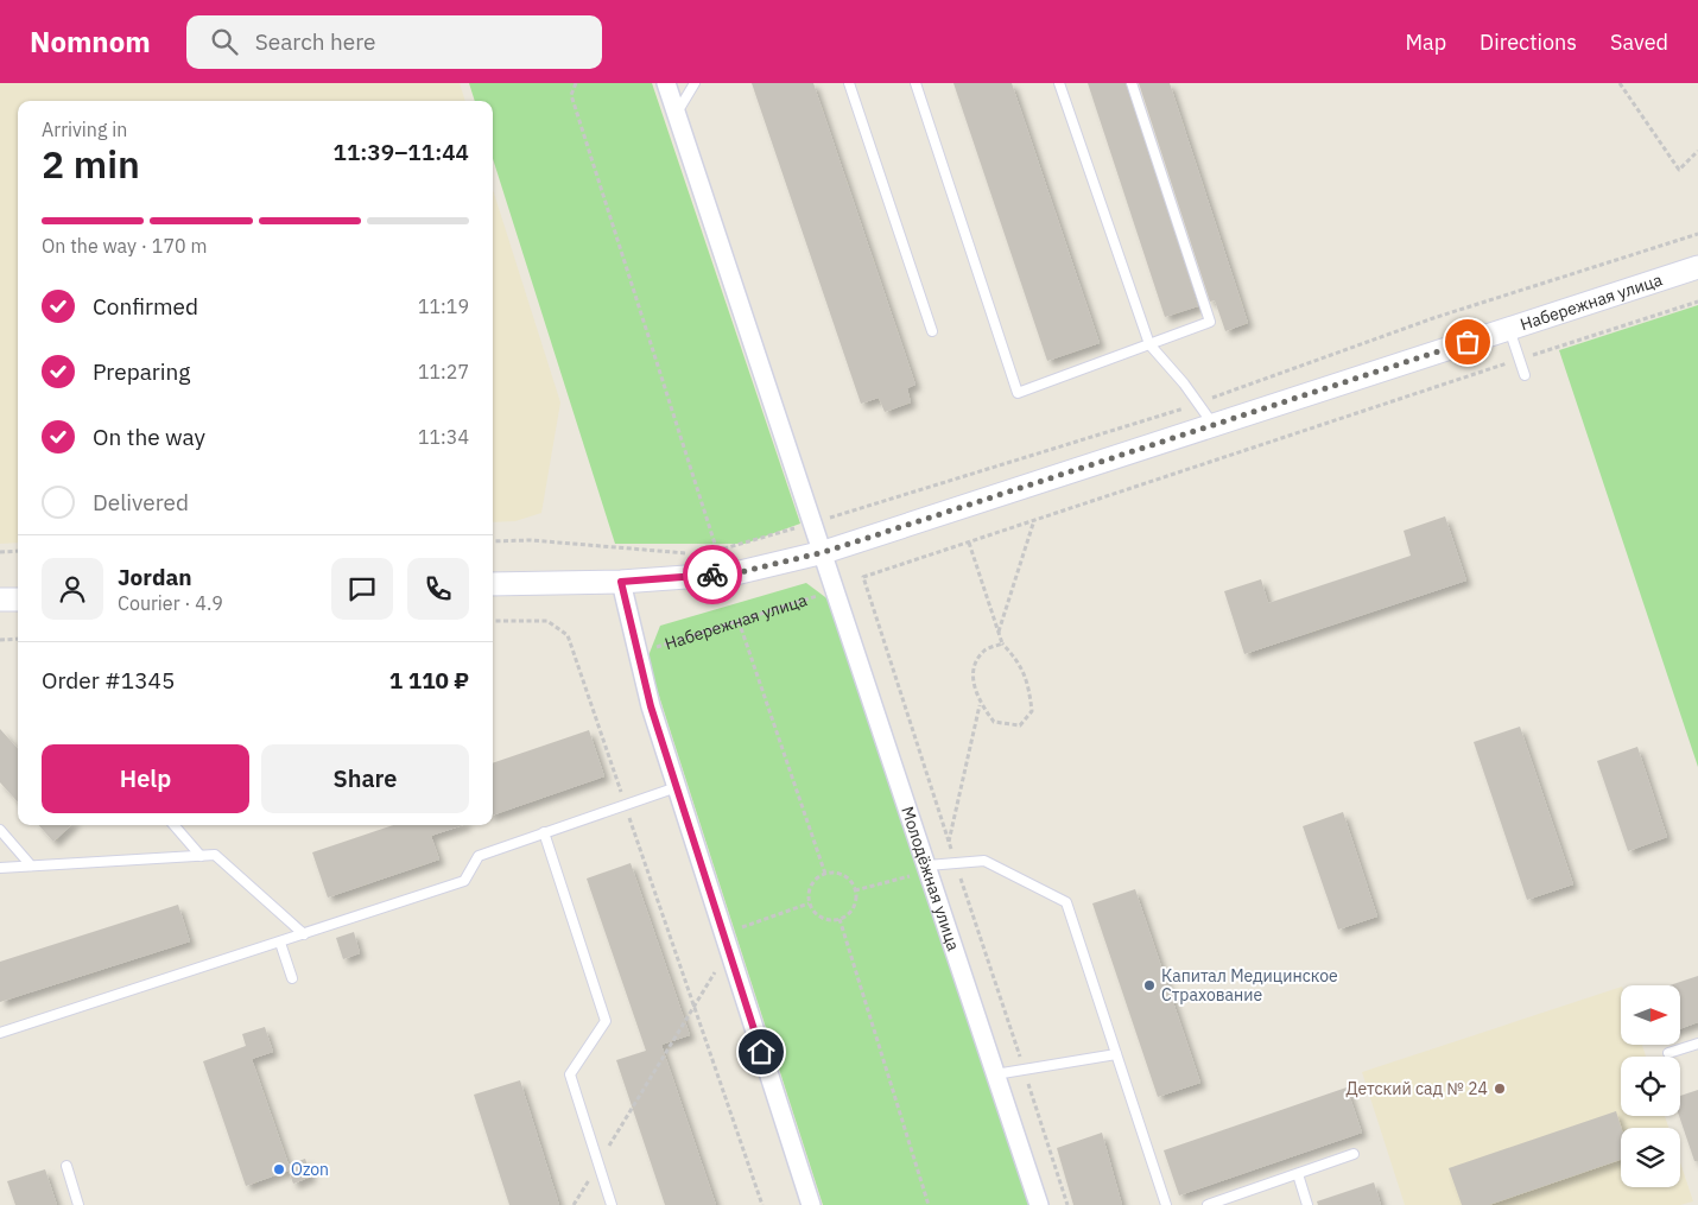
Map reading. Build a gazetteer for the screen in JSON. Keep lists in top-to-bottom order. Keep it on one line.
{"streets":{"street":["Набережная улица","Молодёжная улица"]},"crossings":[["Набережная улица","Молодёжная улица"]],"places":["Капитал Медицинское Страхование","Детский сад № 24","Ozon"],"north":"right","page":{"header":"Nomnom","search":"Search here","nav":["Map","Directions","Saved"],"heading":["2 min","Arriving in","11:39–11:44"],"panel":["Jordan","Courier · 4.9","Order #1345","1 110 ₽"],"bar":"On the way · 170 m","list":[["Confirmed","11:19"],["Preparing","11:27"],["On the way","11:34"],"Delivered"],"buttons":["Help","Share"]}}
